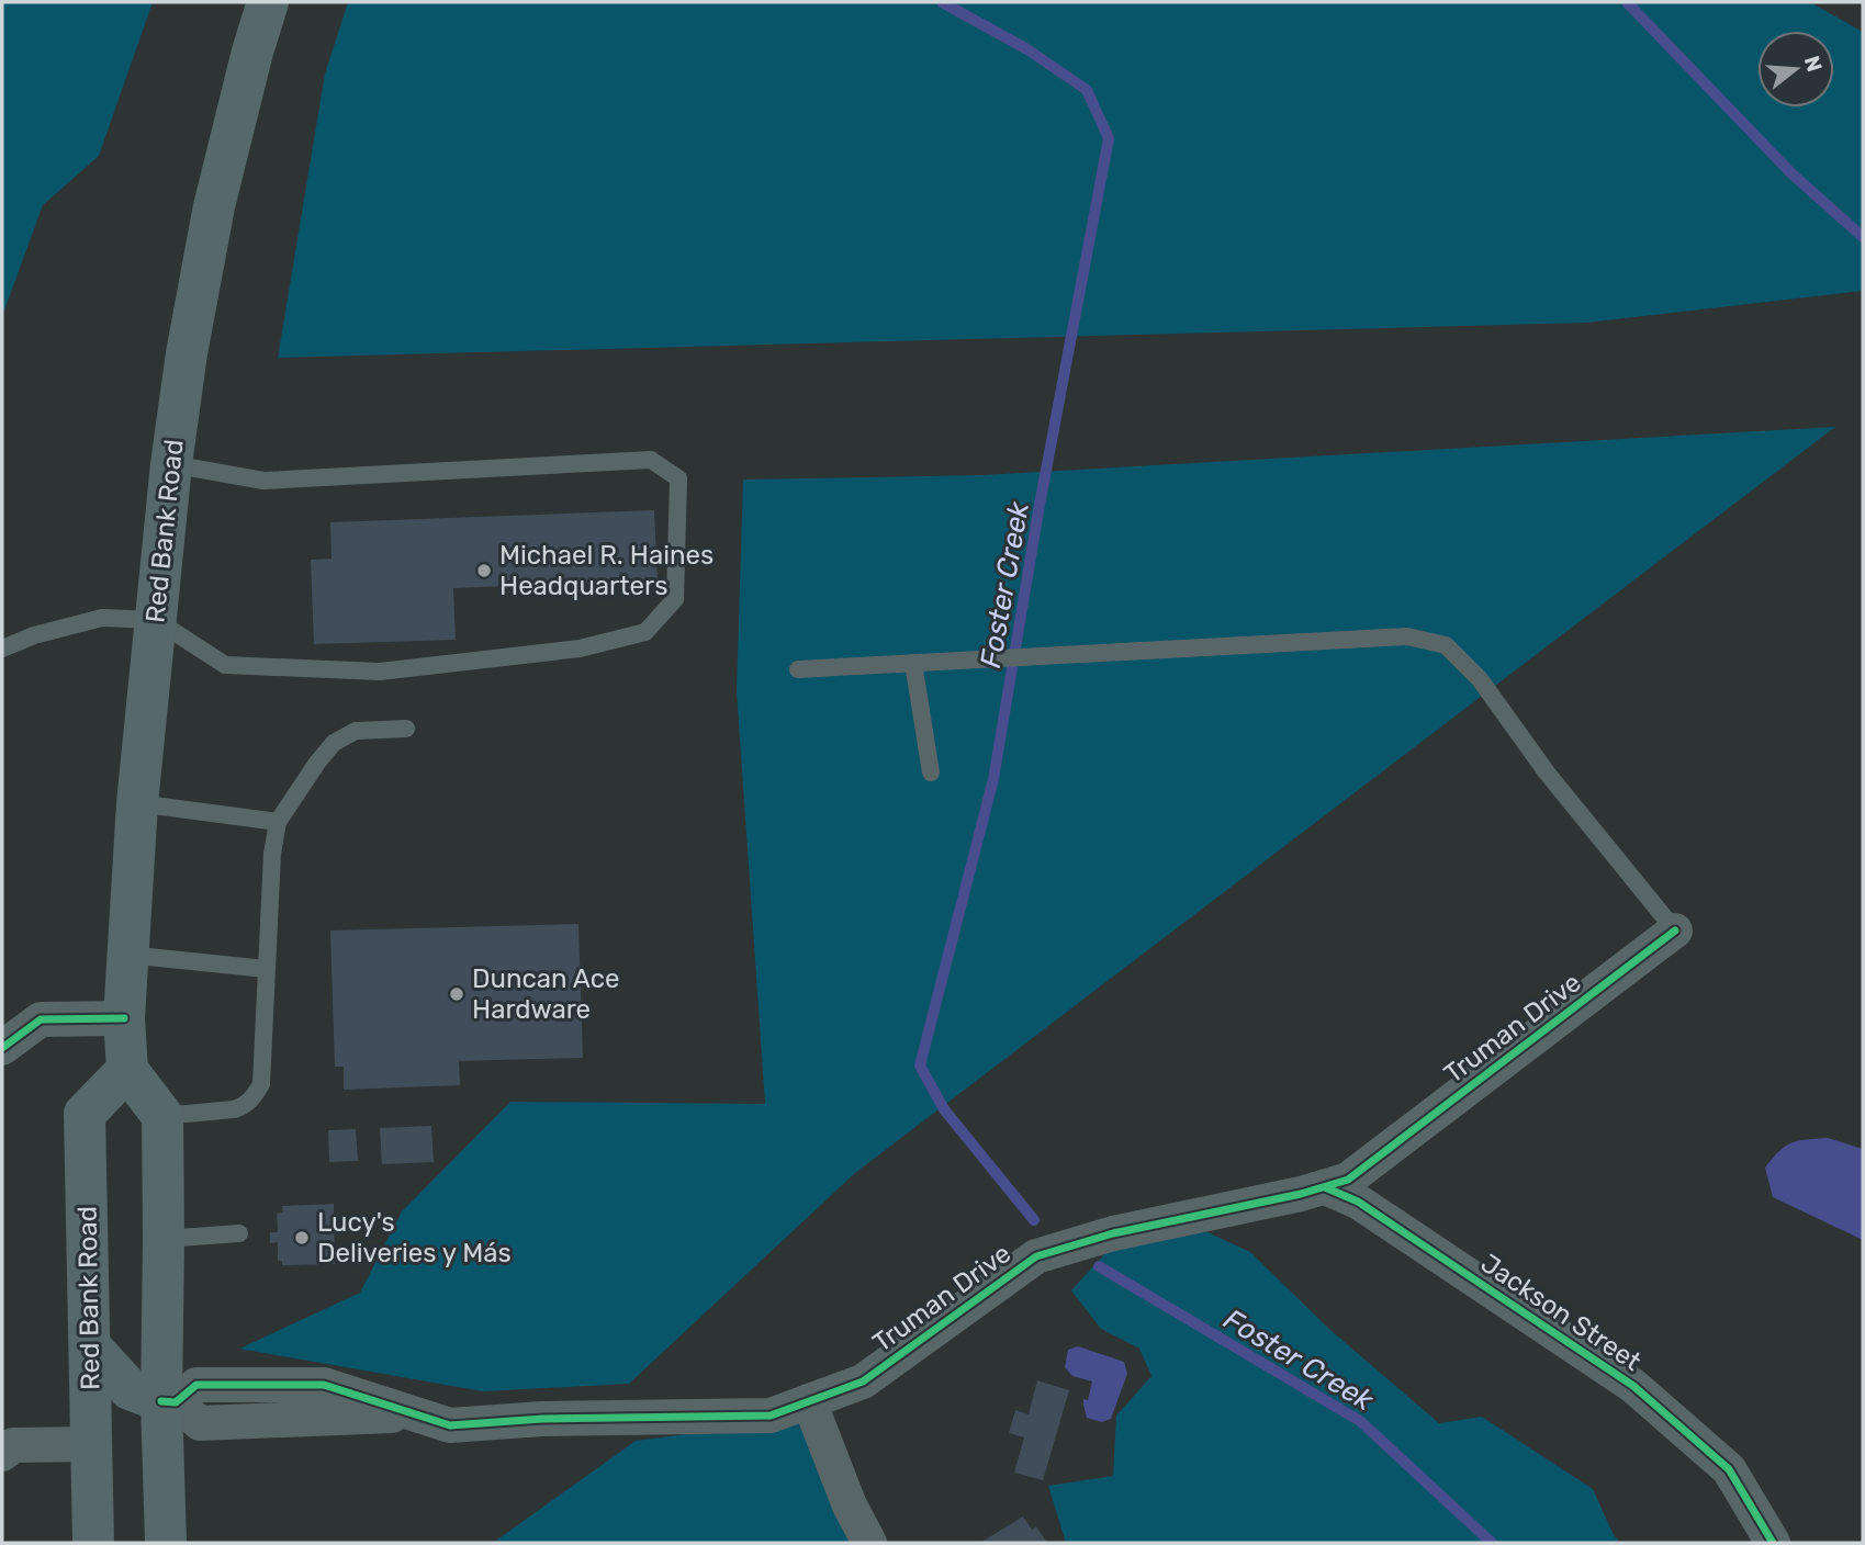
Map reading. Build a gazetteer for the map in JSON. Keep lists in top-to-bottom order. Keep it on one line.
{"streets":{"main road":["Red Bank Road"],"street":["Truman Drive","Jackson Street"]},"crossings":[["Truman Drive","Jackson Street"]],"water":["Foster Creek"],"places":["Michael R. Haines Headquarters","Duncan Ace Hardware","Lucy's Deliveries y Más"],"north":"right"}
